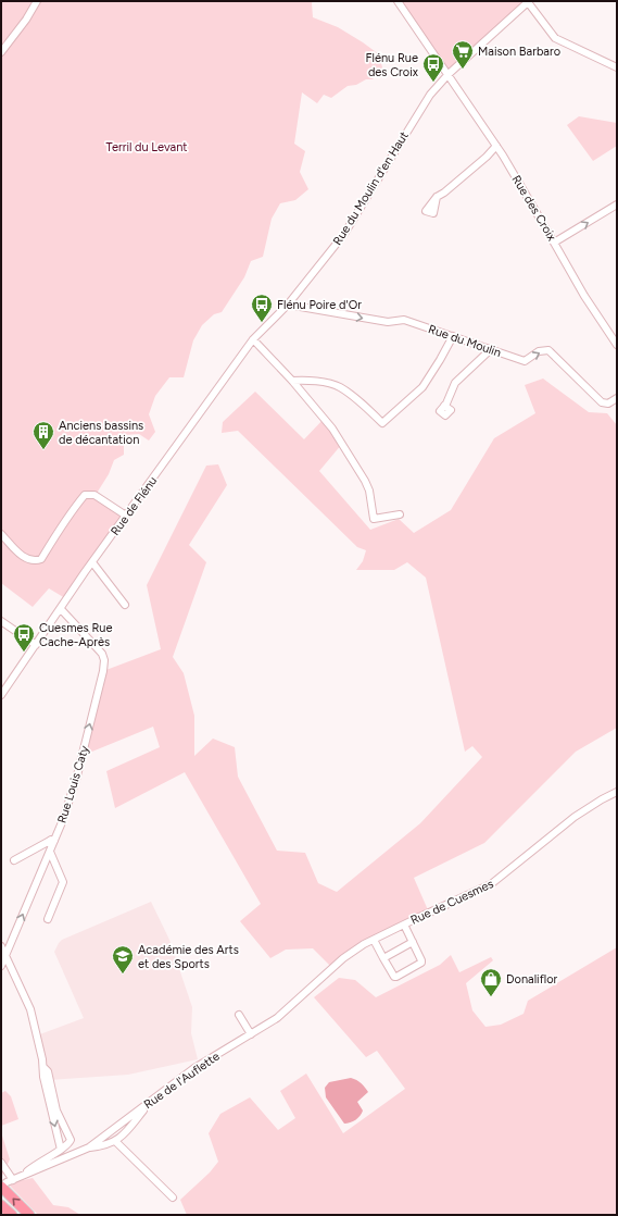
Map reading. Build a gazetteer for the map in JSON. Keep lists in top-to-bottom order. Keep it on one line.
{"streets":{"street":["Rue du Moulin d'en Haut","Rue des Croix","Rue du Moulin","Rue de Flénu","Rue Louis Caty","Rue de Cuesmes","Rue de l'Auflette"]},"crossings":[["Rue du Moulin d'en Haut","Rue des Croix"],["Rue du Moulin d'en Haut","Rue du Moulin"],["Rue du Moulin d'en Haut","Rue de Flénu"],["Rue de Flénu","Rue Louis Caty"],["Rue de Cuesmes","Rue de l'Auflette"]],"one_way":["Rue du Moulin","Rue Louis Caty"],"parks":["Terril du Levant"],"places":{"supermarket":["Maison Barbaro"],"bus stop":["Flénu Rue des Croix","Flénu Poire d'Or","Cuesmes Rue Cache-Après"],"building":["Anciens bassins de décantation"],"school or university":["Académie des Arts et des Sports"],"shop":["Donaliflor"]}}
